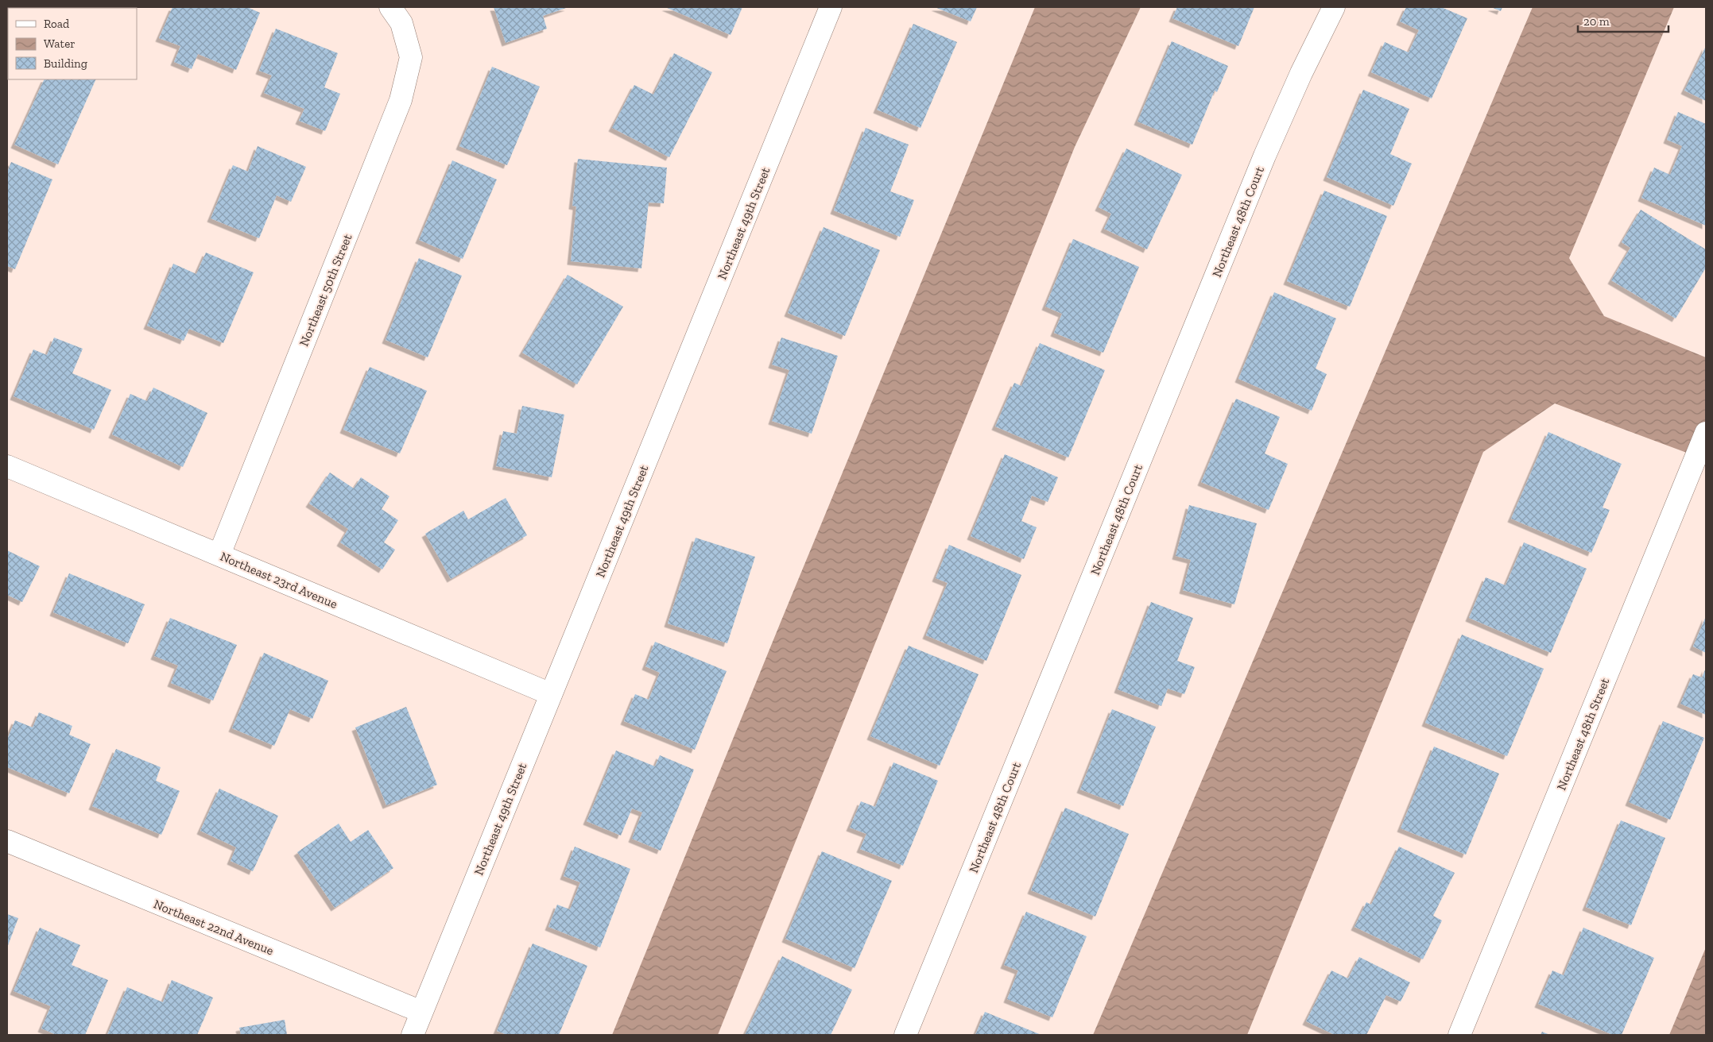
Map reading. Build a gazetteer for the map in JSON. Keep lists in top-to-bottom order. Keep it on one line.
{"streets":{"street":["Northeast 48th Court","Northeast 49th Street","Northeast 50th Street","Northeast 23rd Avenue","Northeast 48th Street","Northeast 22nd Avenue"]},"crossings":[["Northeast 49th Street","Northeast 23rd Avenue"],["Northeast 49th Street","Northeast 22nd Avenue"],["Northeast 50th Street","Northeast 23rd Avenue"]],"legend":["Road","Water","Building"],"scale_bar":"20 m"}
